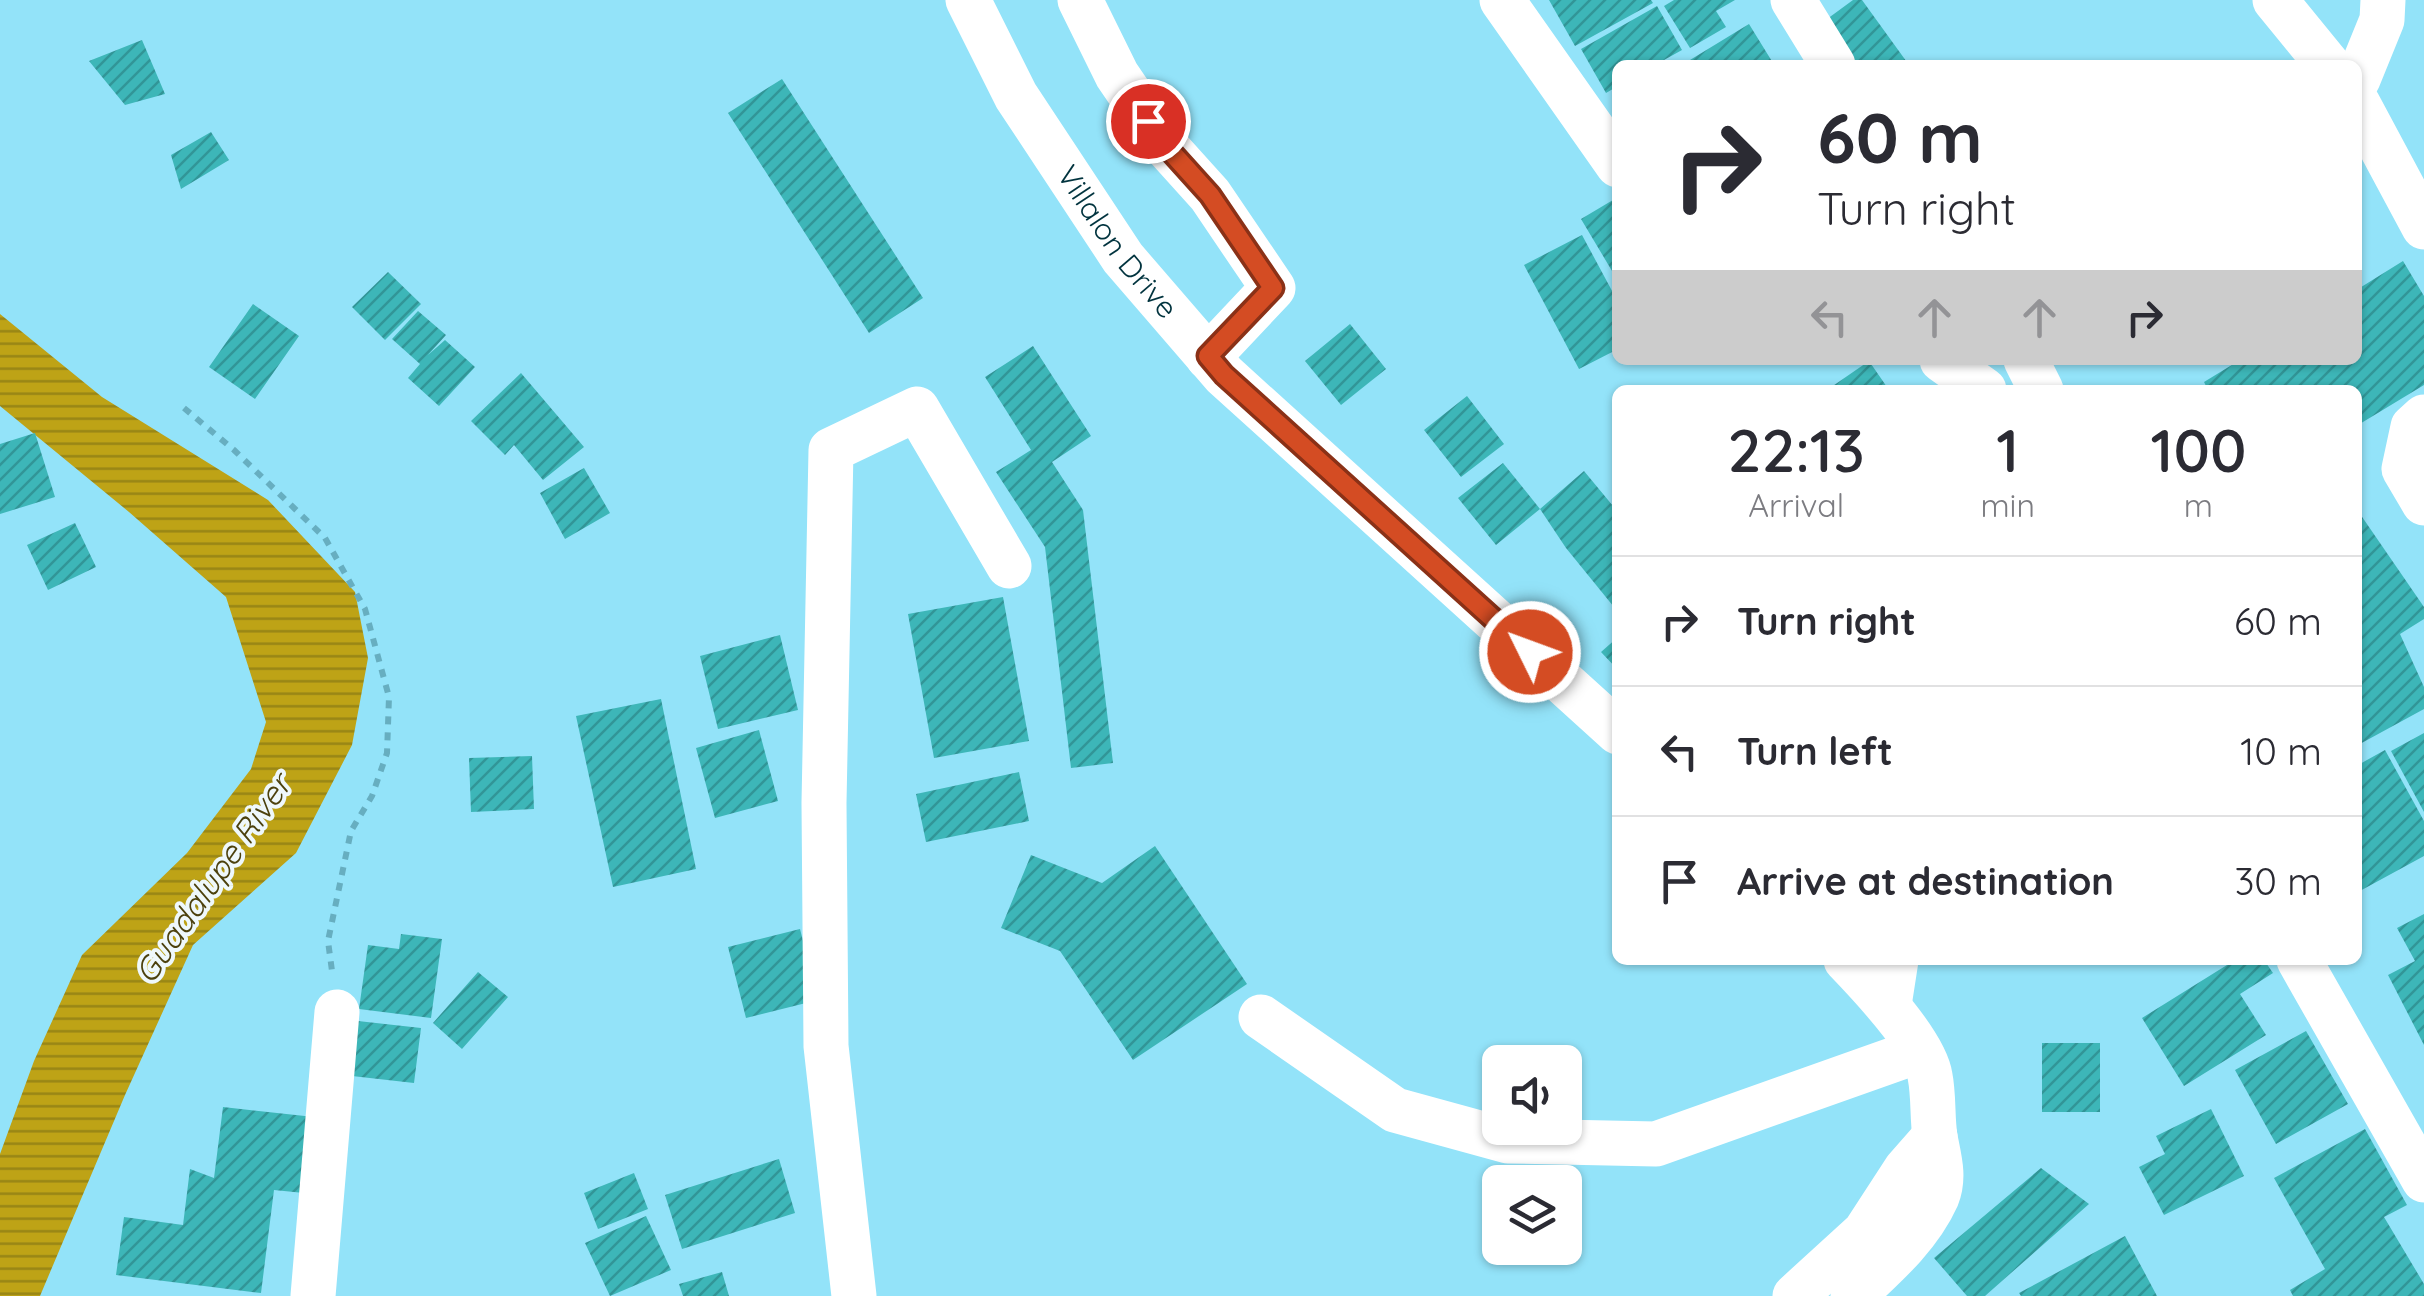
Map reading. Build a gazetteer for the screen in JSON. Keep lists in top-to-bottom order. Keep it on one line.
{"streets":{"street":["Villalon Drive"]},"water":["Guadalupe River"],"page":{"turn":["60 m","Turn right"],"eta":["22:13","Arrival","1","min","100","m"],"list":[{"name":"Turn right","value":"60 m"},{"name":"Turn left","value":"10 m"},{"name":"Arrive at destination","value":"30 m"}]}}
